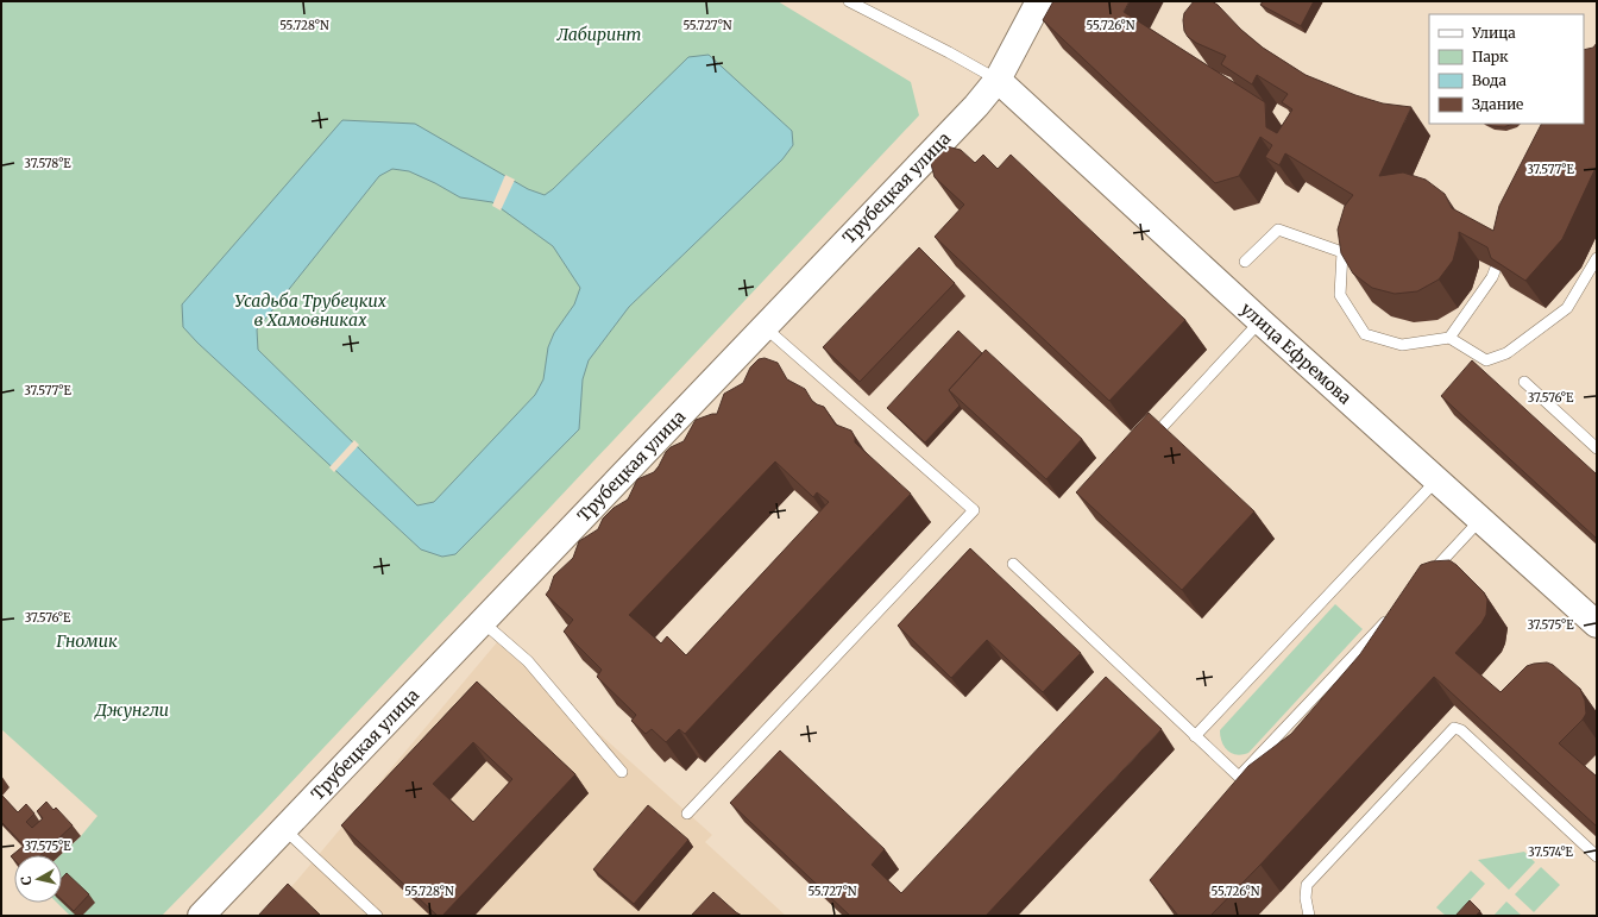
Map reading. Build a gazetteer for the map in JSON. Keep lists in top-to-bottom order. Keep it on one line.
{"streets":{"street":["Трубецкая улица","улица Ефремова"]},"crossings":[["Трубецкая улица","улица Ефремова"]],"parks":["Лабиринт","Усадьба Трубецких в Хамовниках","Гномик","Джунгли"],"legend":["Улица","Парк","Вода","Здание"],"north":"left","coordinates":["55.728°N","55.727°N","55.726°N","37.578°E","37.577°E","37.576°E","37.575°E","37.574°E"]}
